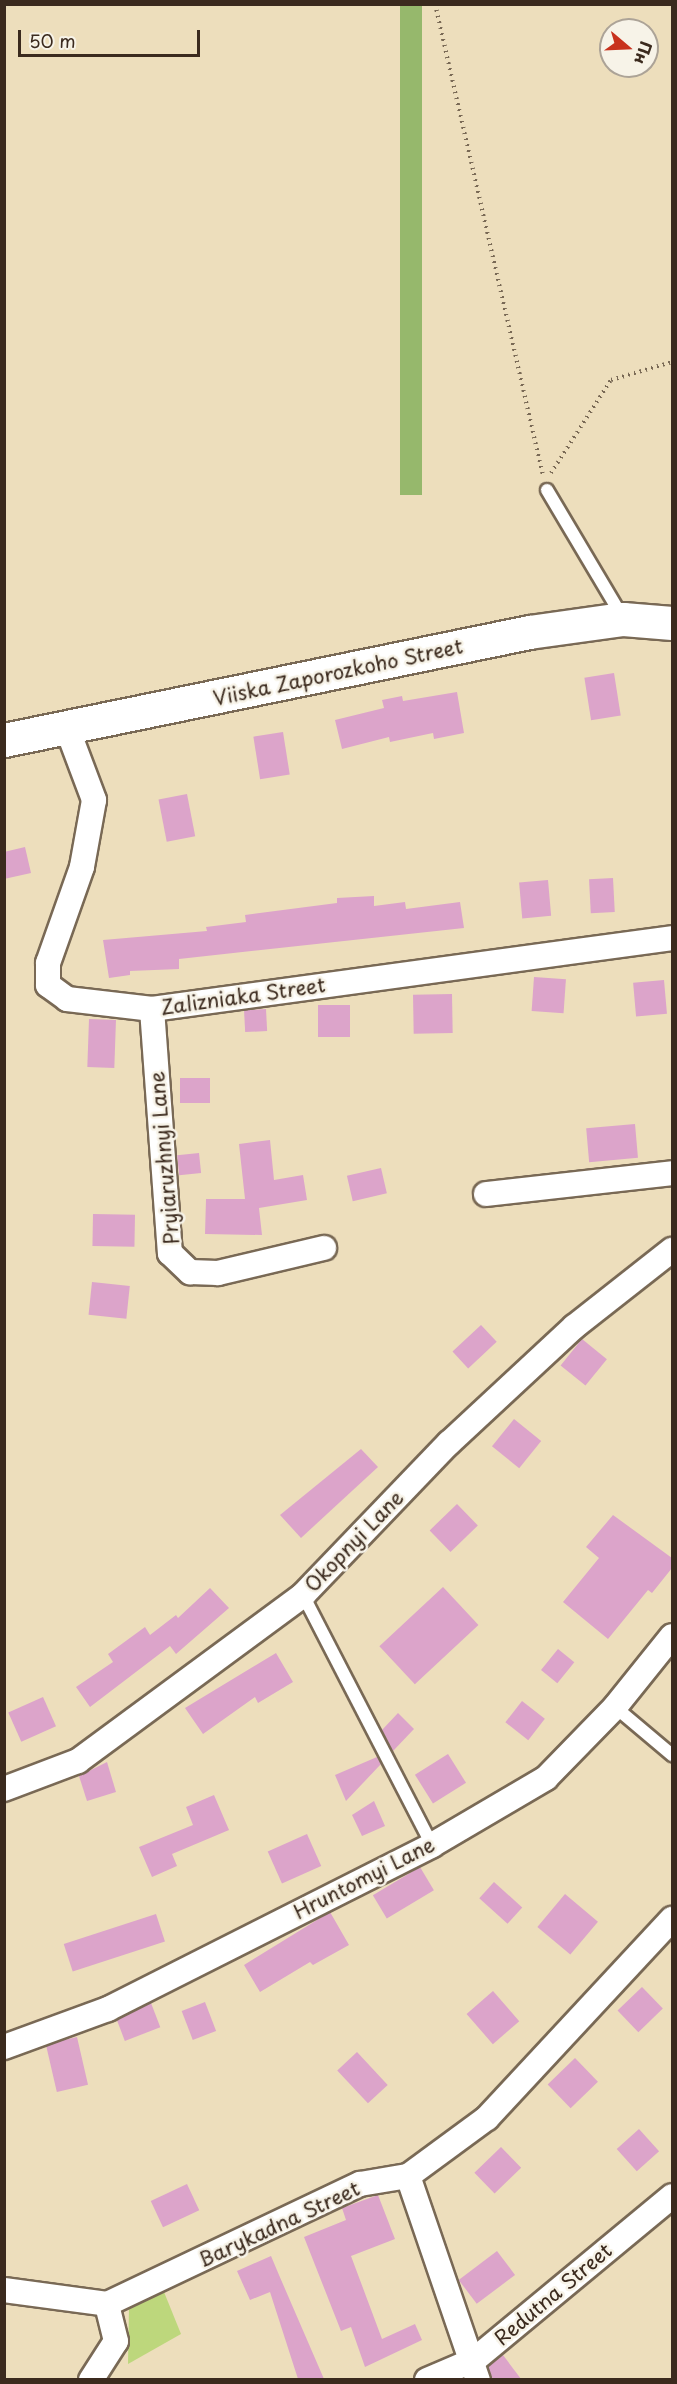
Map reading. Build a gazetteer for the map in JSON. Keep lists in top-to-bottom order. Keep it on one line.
{"streets":{"street":["Viiska Zaporozkoho Street","Zalizniaka Street","Pryiaruzhnyi Lane","Okopnyi Lane","Hruntomyi Lane","Barykadna Street","Redutna Street"]},"crossings":[["Viiska Zaporozkoho Street","Zalizniaka Street"],["Zalizniaka Street","Pryiaruzhnyi Lane"]],"scale_bar":"50 m","north":"right"}
